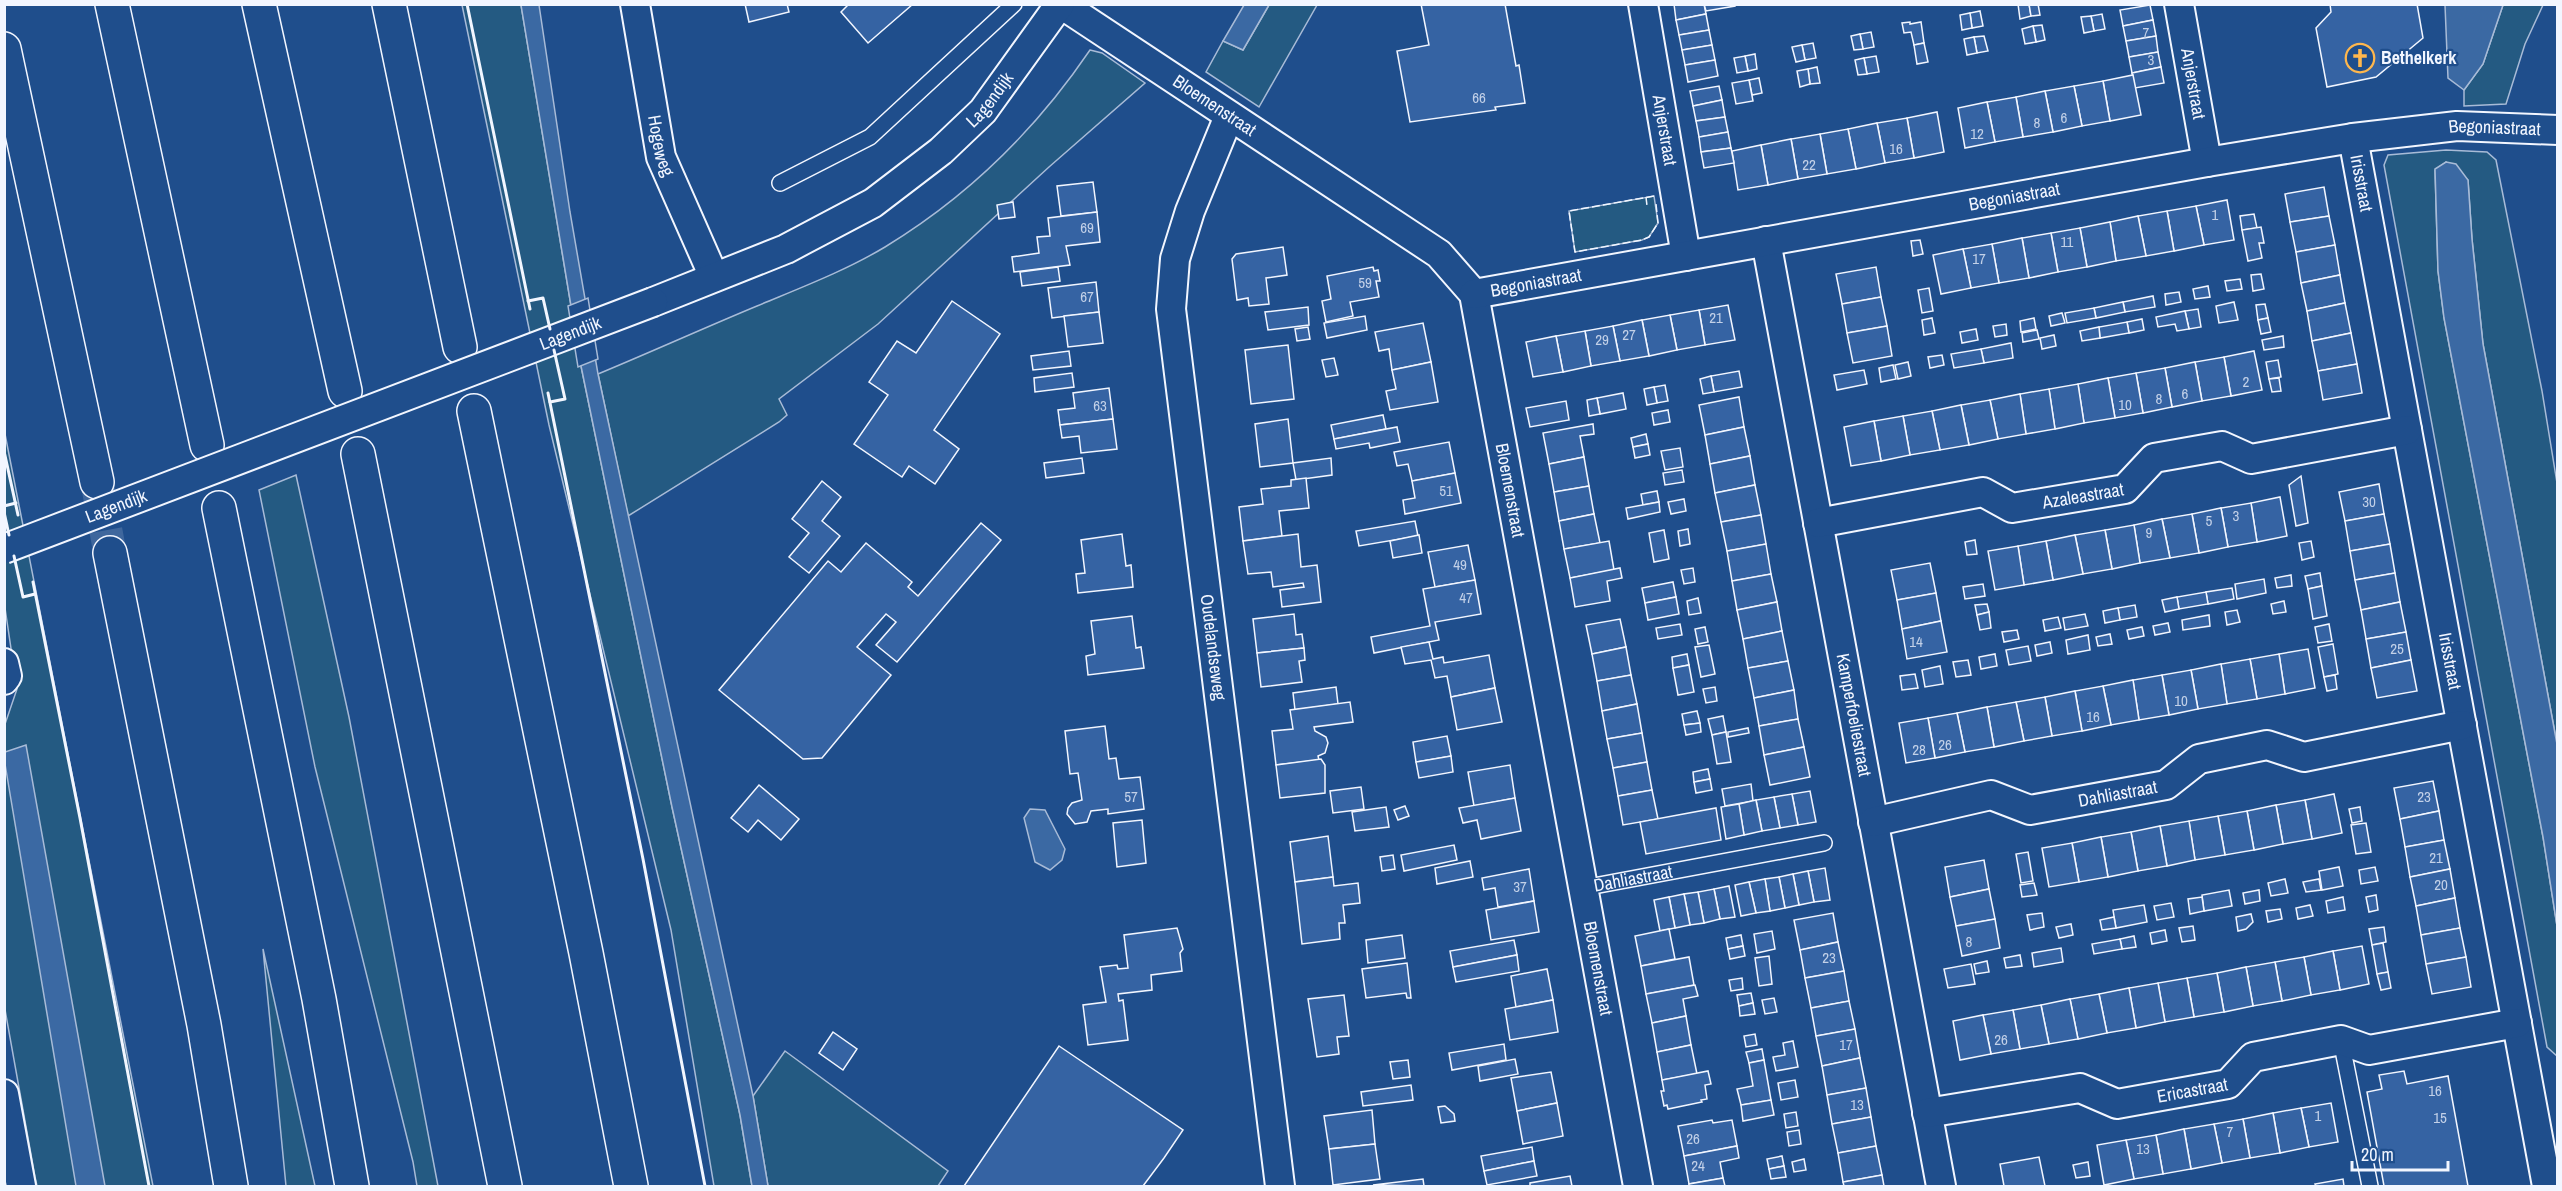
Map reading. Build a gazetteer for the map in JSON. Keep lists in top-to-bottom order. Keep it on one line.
{"streets":{"street":["Anjerstraat","Lagendijk","Bloemenstraat","Begoniastraat","Hogeweg","Irisstraat","Azaleastraat","Oudelandseweg","Kamperfoeliestraat","Dahliastraat","Ericastraat"]},"crossings":[["Anjerstraat","Begoniastraat"],["Lagendijk","Bloemenstraat"],["Lagendijk","Hogeweg"],["Bloemenstraat","Begoniastraat"],["Bloemenstraat","Oudelandseweg"],["Bloemenstraat","Dahliastraat"],["Begoniastraat","Irisstraat"],["Begoniastraat","Kamperfoeliestraat"],["Irisstraat","Azaleastraat"],["Irisstraat","Dahliastraat"],["Azaleastraat","Kamperfoeliestraat"],["Kamperfoeliestraat","Dahliastraat"],["Kamperfoeliestraat","Ericastraat"]],"places":{"church":["Bethelkerk"]},"house_numbers":["7","3","66","6","8","12","16","22","1","69","11","17","59","67","21","27","29","2","6","8","10","63","51","30","3","5","9","49","47","14","25","10","16","26","28","57","23","21","20","37","8","23","26","17","16","13","1","15","7","26","13","24"],"scale_bar":"20 m"}
